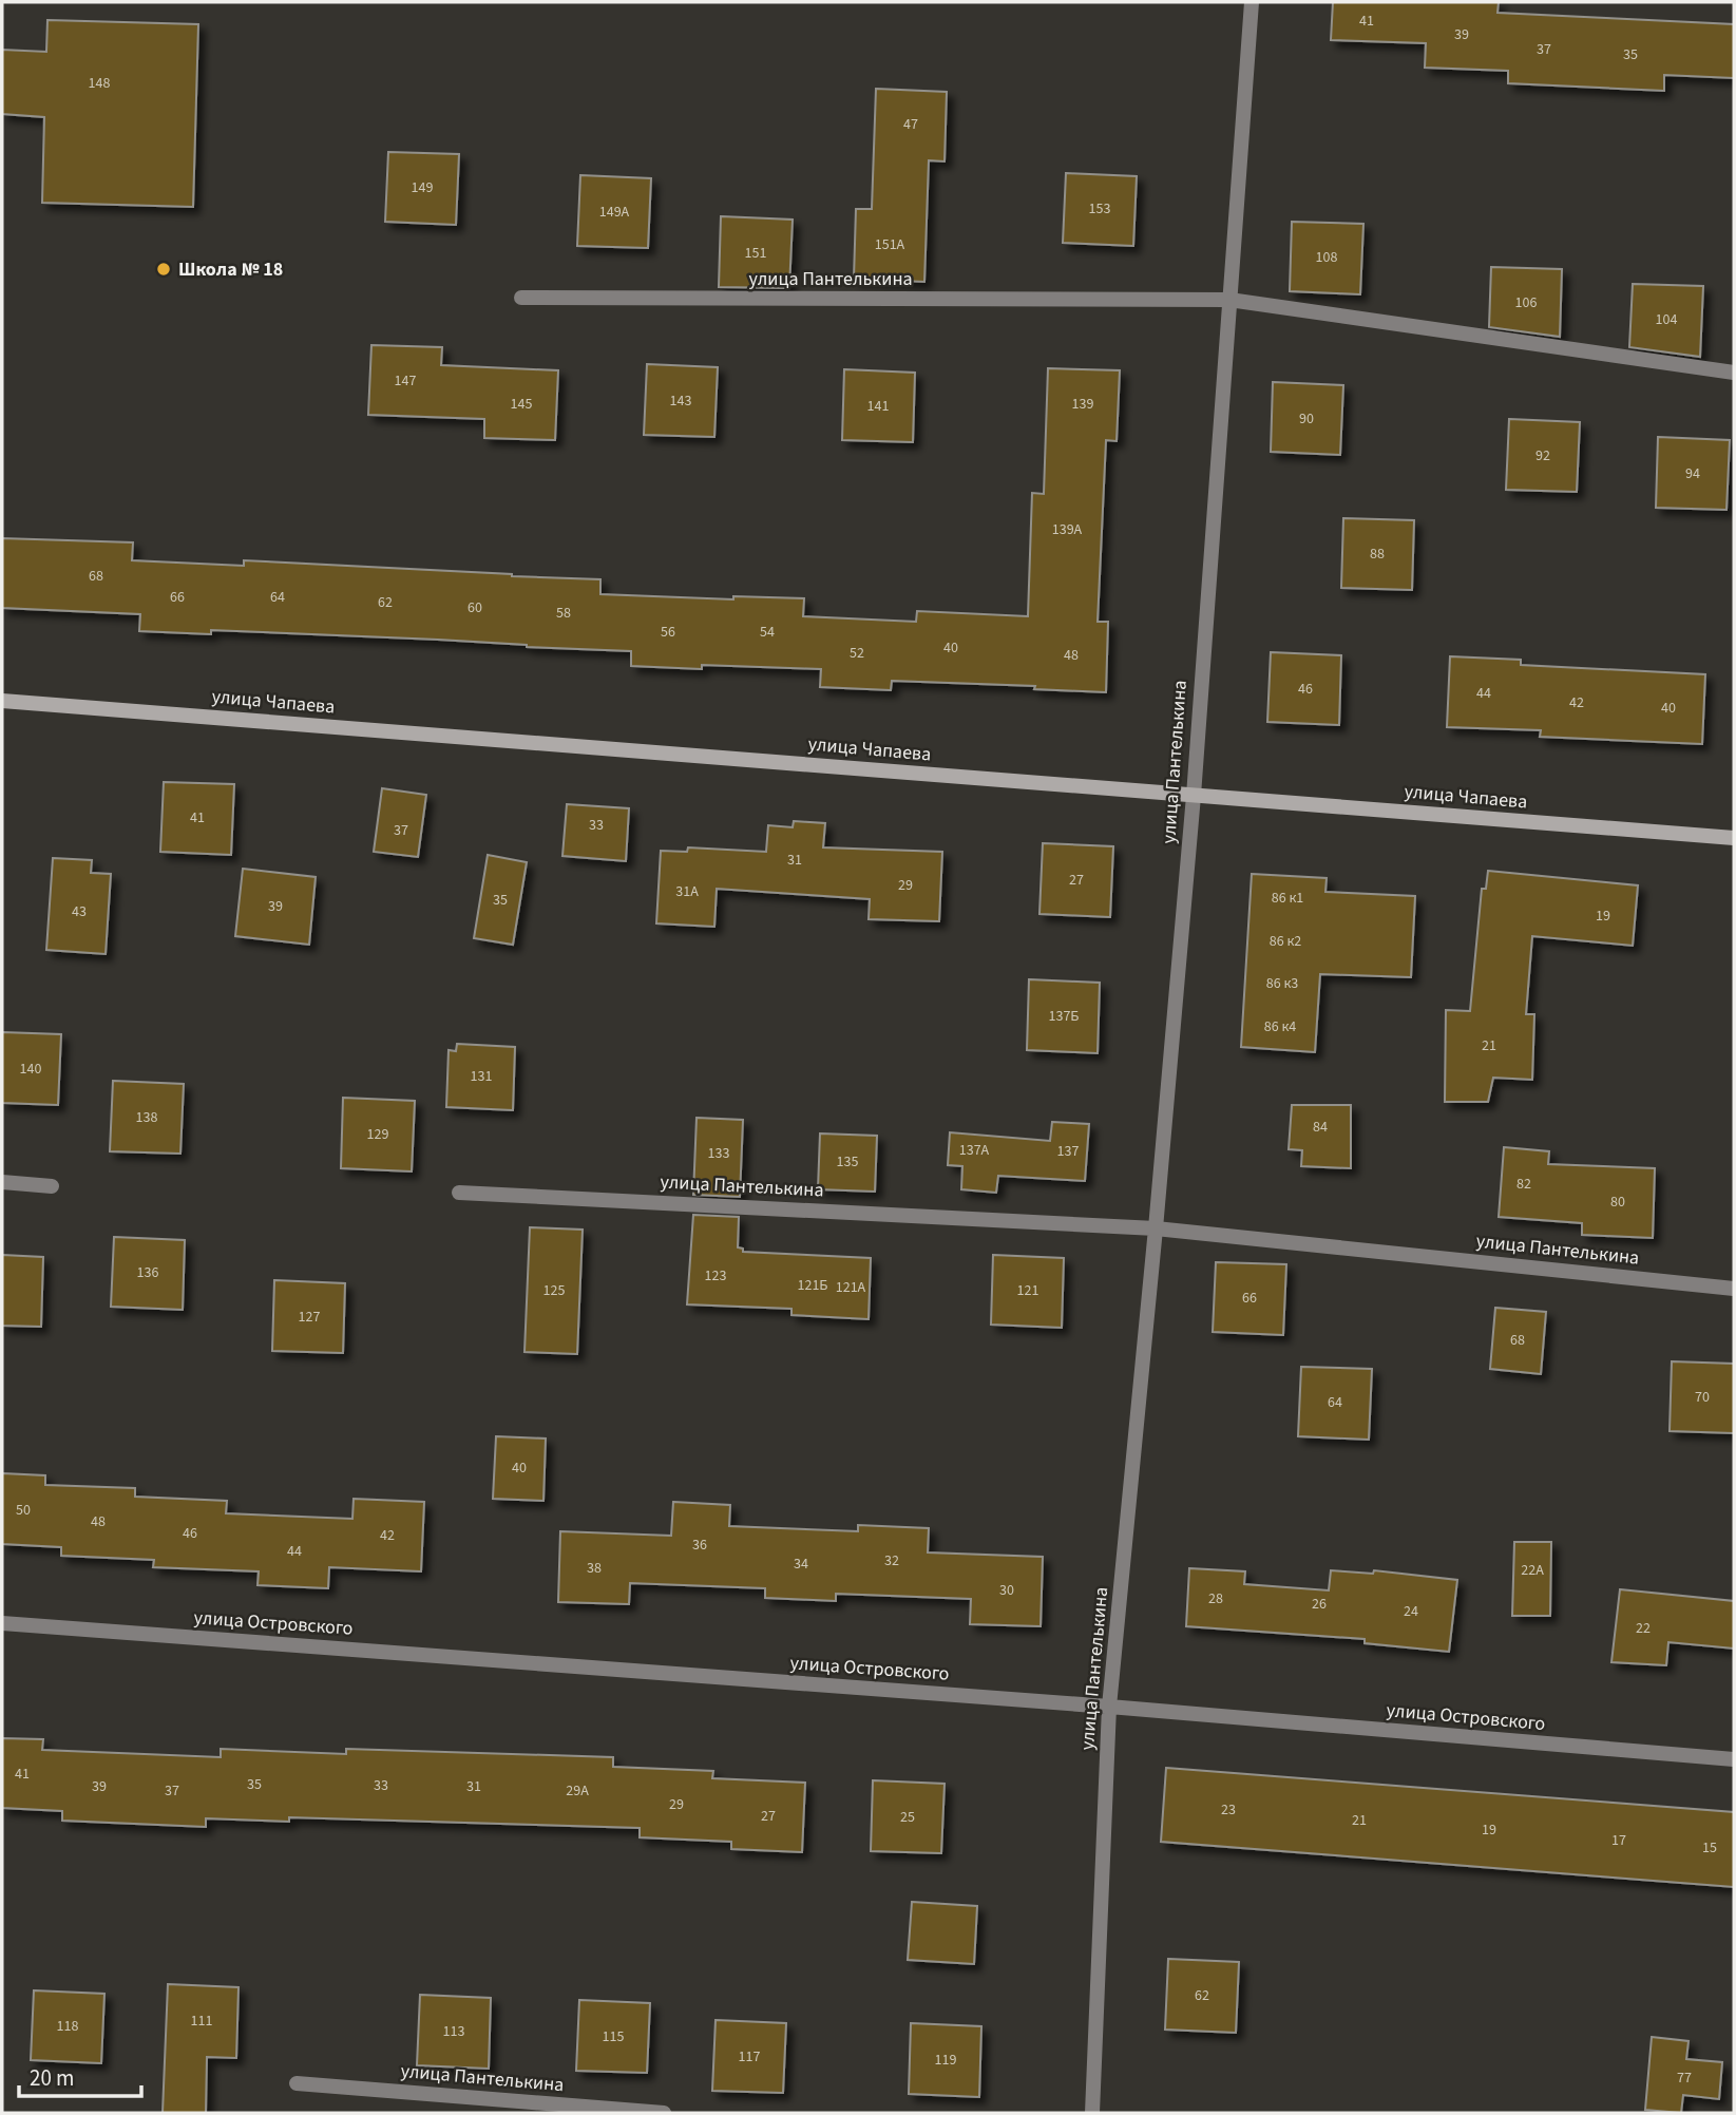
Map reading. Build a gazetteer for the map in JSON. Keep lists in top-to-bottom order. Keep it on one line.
{"streets":{"street":["улица Пантелькина","улица Чапаева","улица Островского"]},"crossings":[["улица Пантелькина","улица Чапаева"],["улица Пантелькина","улица Островского"]],"places":["Школа № 18"],"house_numbers":["41","39","37","35","148","47","149","153","149А","151А","151","108","106","104","147","143","145","139","141","90","92","94","139А","88","68","66","64","62","60","58","56","54","40","52","48","46","44","42","40","41","33","37","31","27","29","31А","86 к1","35","39","43","19","86 к2","86 к3","137Б","86 к4","21","140","131","138","84","129","137А","137","133","135","82","80","136","123","121Б","121А","125","121","66","127","68","70","64","40","50","48","46","42","36","44","32","34","38","22А","30","28","26","24","22","41","35","33","39","31","37","29А","29","23","27","25","21","19","17","15","62","111","118","113","115","117","119","77"],"scale_bar":"20 m"}
